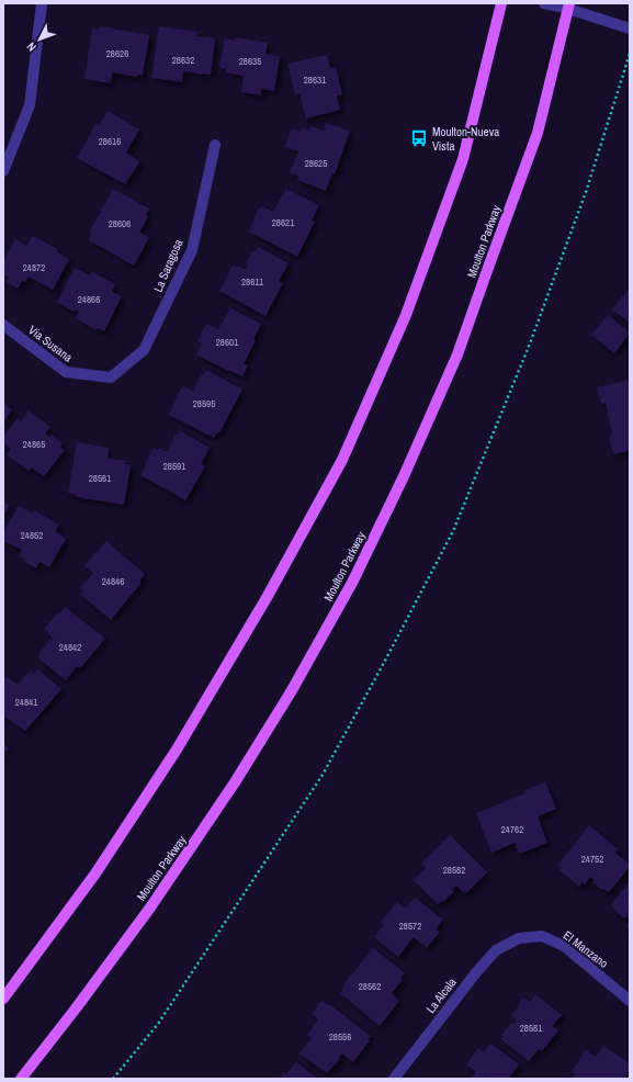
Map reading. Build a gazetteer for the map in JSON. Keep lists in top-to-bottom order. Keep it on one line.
{"streets":{"main road":["Moulton Parkway"],"street":["La Saragosa","Via Susana","El Manzano","La Alcala"]},"crossings":[["La Saragosa","Via Susana"],["El Manzano","La Alcala"]],"places":{"bus stop":["Moulton-Nueva Vista"]},"house_numbers":["28626","28632","28635","28631","28616","28625","28621","28606","24872","28611","24866","28601","28595","24865","28591","28561","24852","24846","24842","24841","24762","24752","28582","28572","28562","28581","28556"],"north":"bottom left"}
